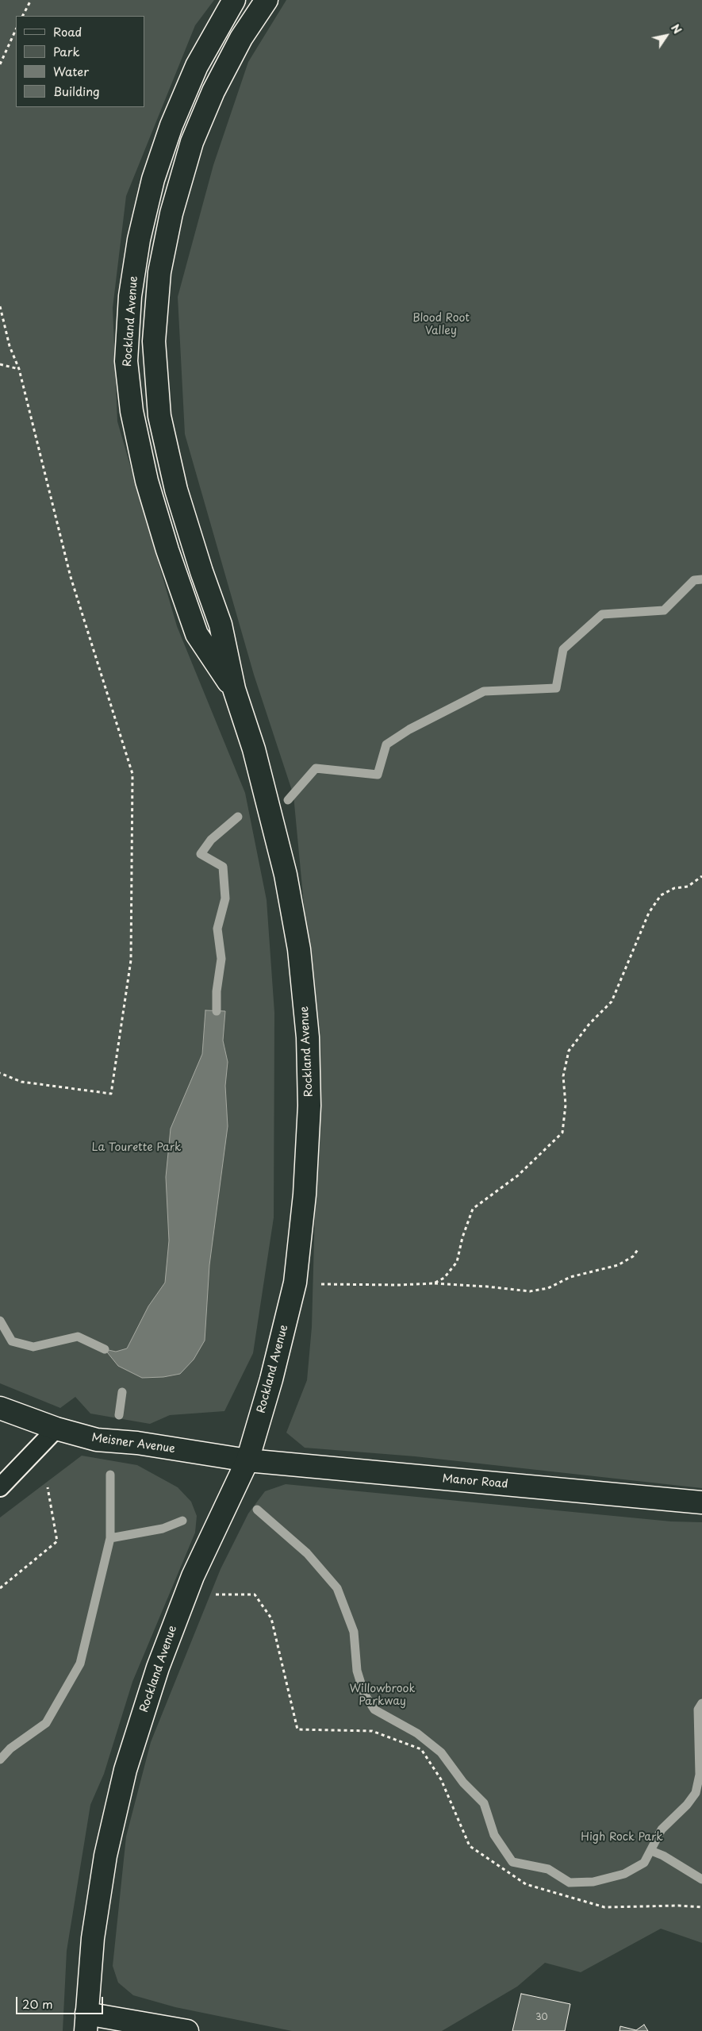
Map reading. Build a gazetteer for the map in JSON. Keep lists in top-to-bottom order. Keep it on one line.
{"streets":{"street":["Rockland Avenue","Meisner Avenue","Manor Road"]},"crossings":[["Rockland Avenue","Meisner Avenue"],["Rockland Avenue","Manor Road"],["Meisner Avenue","Manor Road"]],"parks":["Blood Root Valley","La Tourette Park","Willowbrook Parkway","High Rock Park"],"house_numbers":["30"],"legend":["Road","Park","Water","Building"],"scale_bar":"20 m","north":"top right"}
